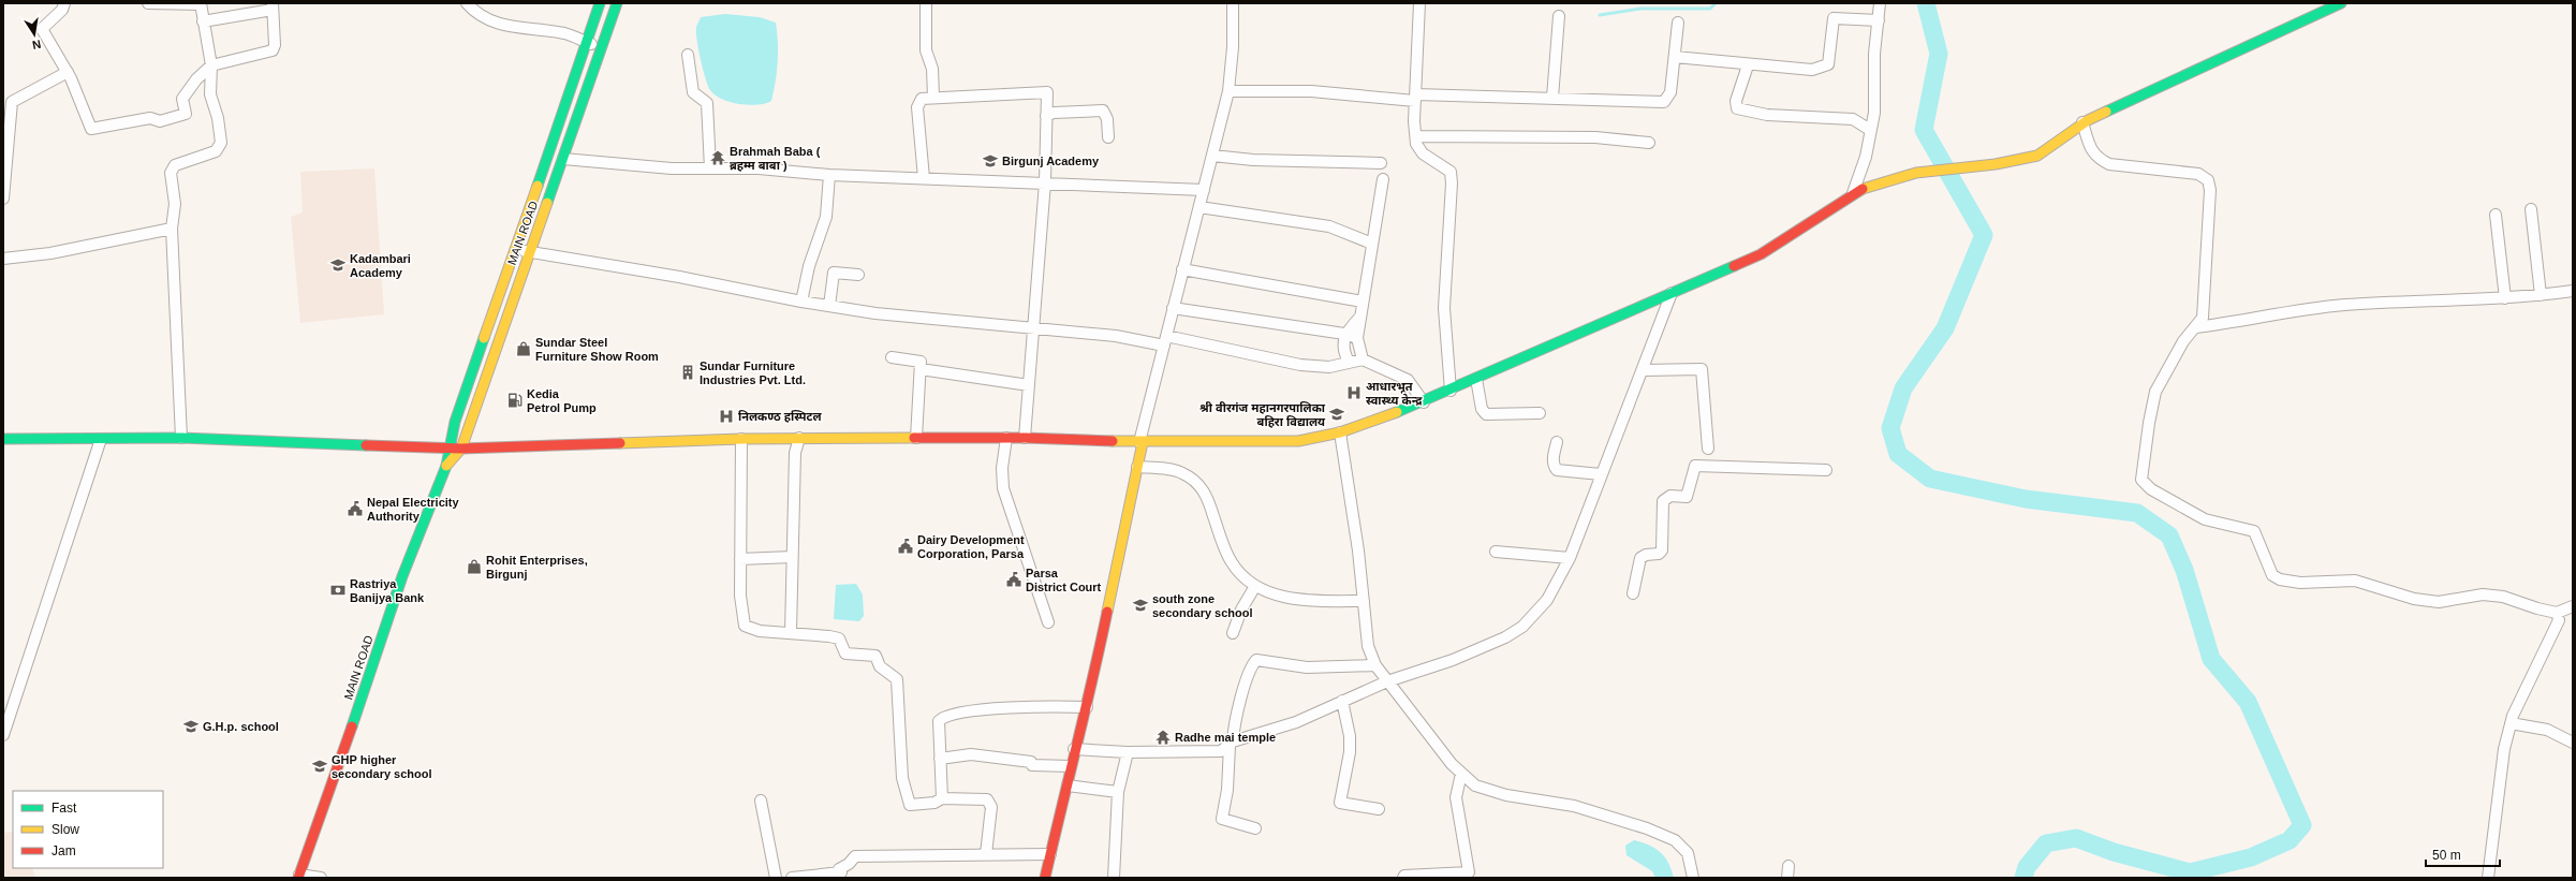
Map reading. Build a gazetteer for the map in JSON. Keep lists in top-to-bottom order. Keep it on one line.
{"streets":{"main road":["MAIN ROAD"]},"places":{"temple":["Brahmah Baba ( ब्रहम्म बाबा )","Radhe mai temple"],"school or university":["Birgunj Academy","Kadambari Academy","श्री वीरगंज महानगरपालिका बहिरा विद्यालय","south zone secondary school","G.H.p. school","GHP higher secondary school"],"shop":["Sundar Steel Furniture Show Room","Rohit Enterprises, Birgunj"],"building":["Sundar Furniture Industries Pvt. Ltd."],"hospital":["आधारभूत स्वास्थ्य केन्द्र","निलकण्ठ हस्पिटल"],"fuel station":["Kedia Petrol Pump"],"public building":["Nepal Electricity Authority","Dairy Development Corporation, Parsa","Parsa District Court"],"bank":["Rastriya Banijya Bank"]},"legend":["Fast","Slow","Jam"],"scale_bar":"50 m","north":"bottom"}
